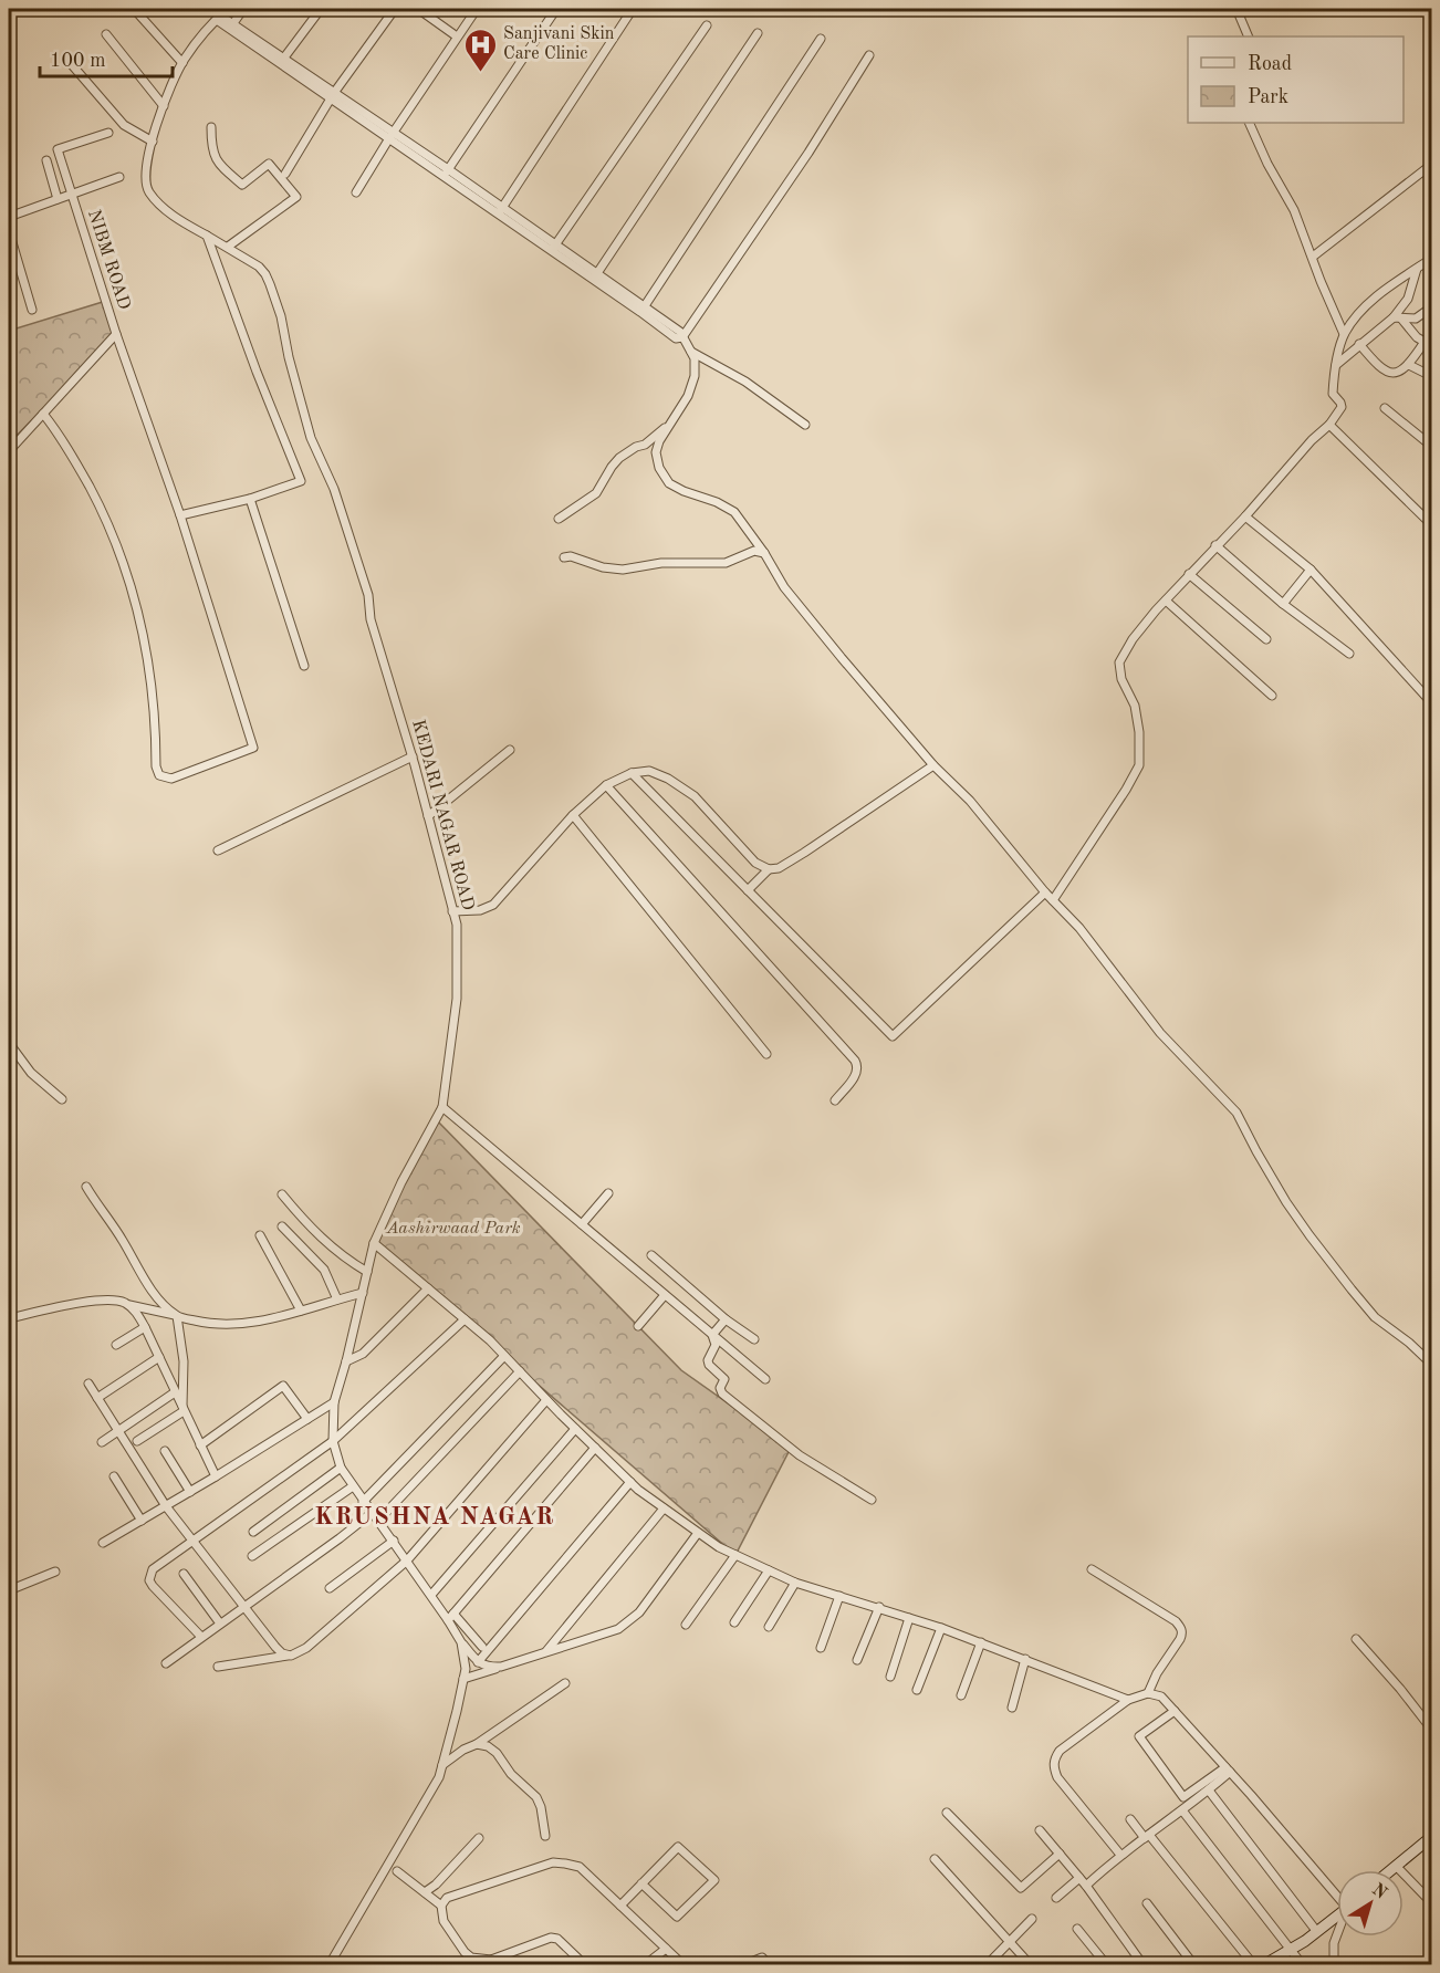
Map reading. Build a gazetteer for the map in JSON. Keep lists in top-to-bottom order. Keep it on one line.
{"streets":{"street":["NIBM ROAD","KEDARI NAGAR ROAD"]},"districts":["KRUSHNA NAGAR"],"parks":["Aashirwaad Park"],"places":{"hospital":["Sanjivani Skin Care Clinic"]},"legend":["Road","Park"],"scale_bar":"100 m","north":"top right"}
